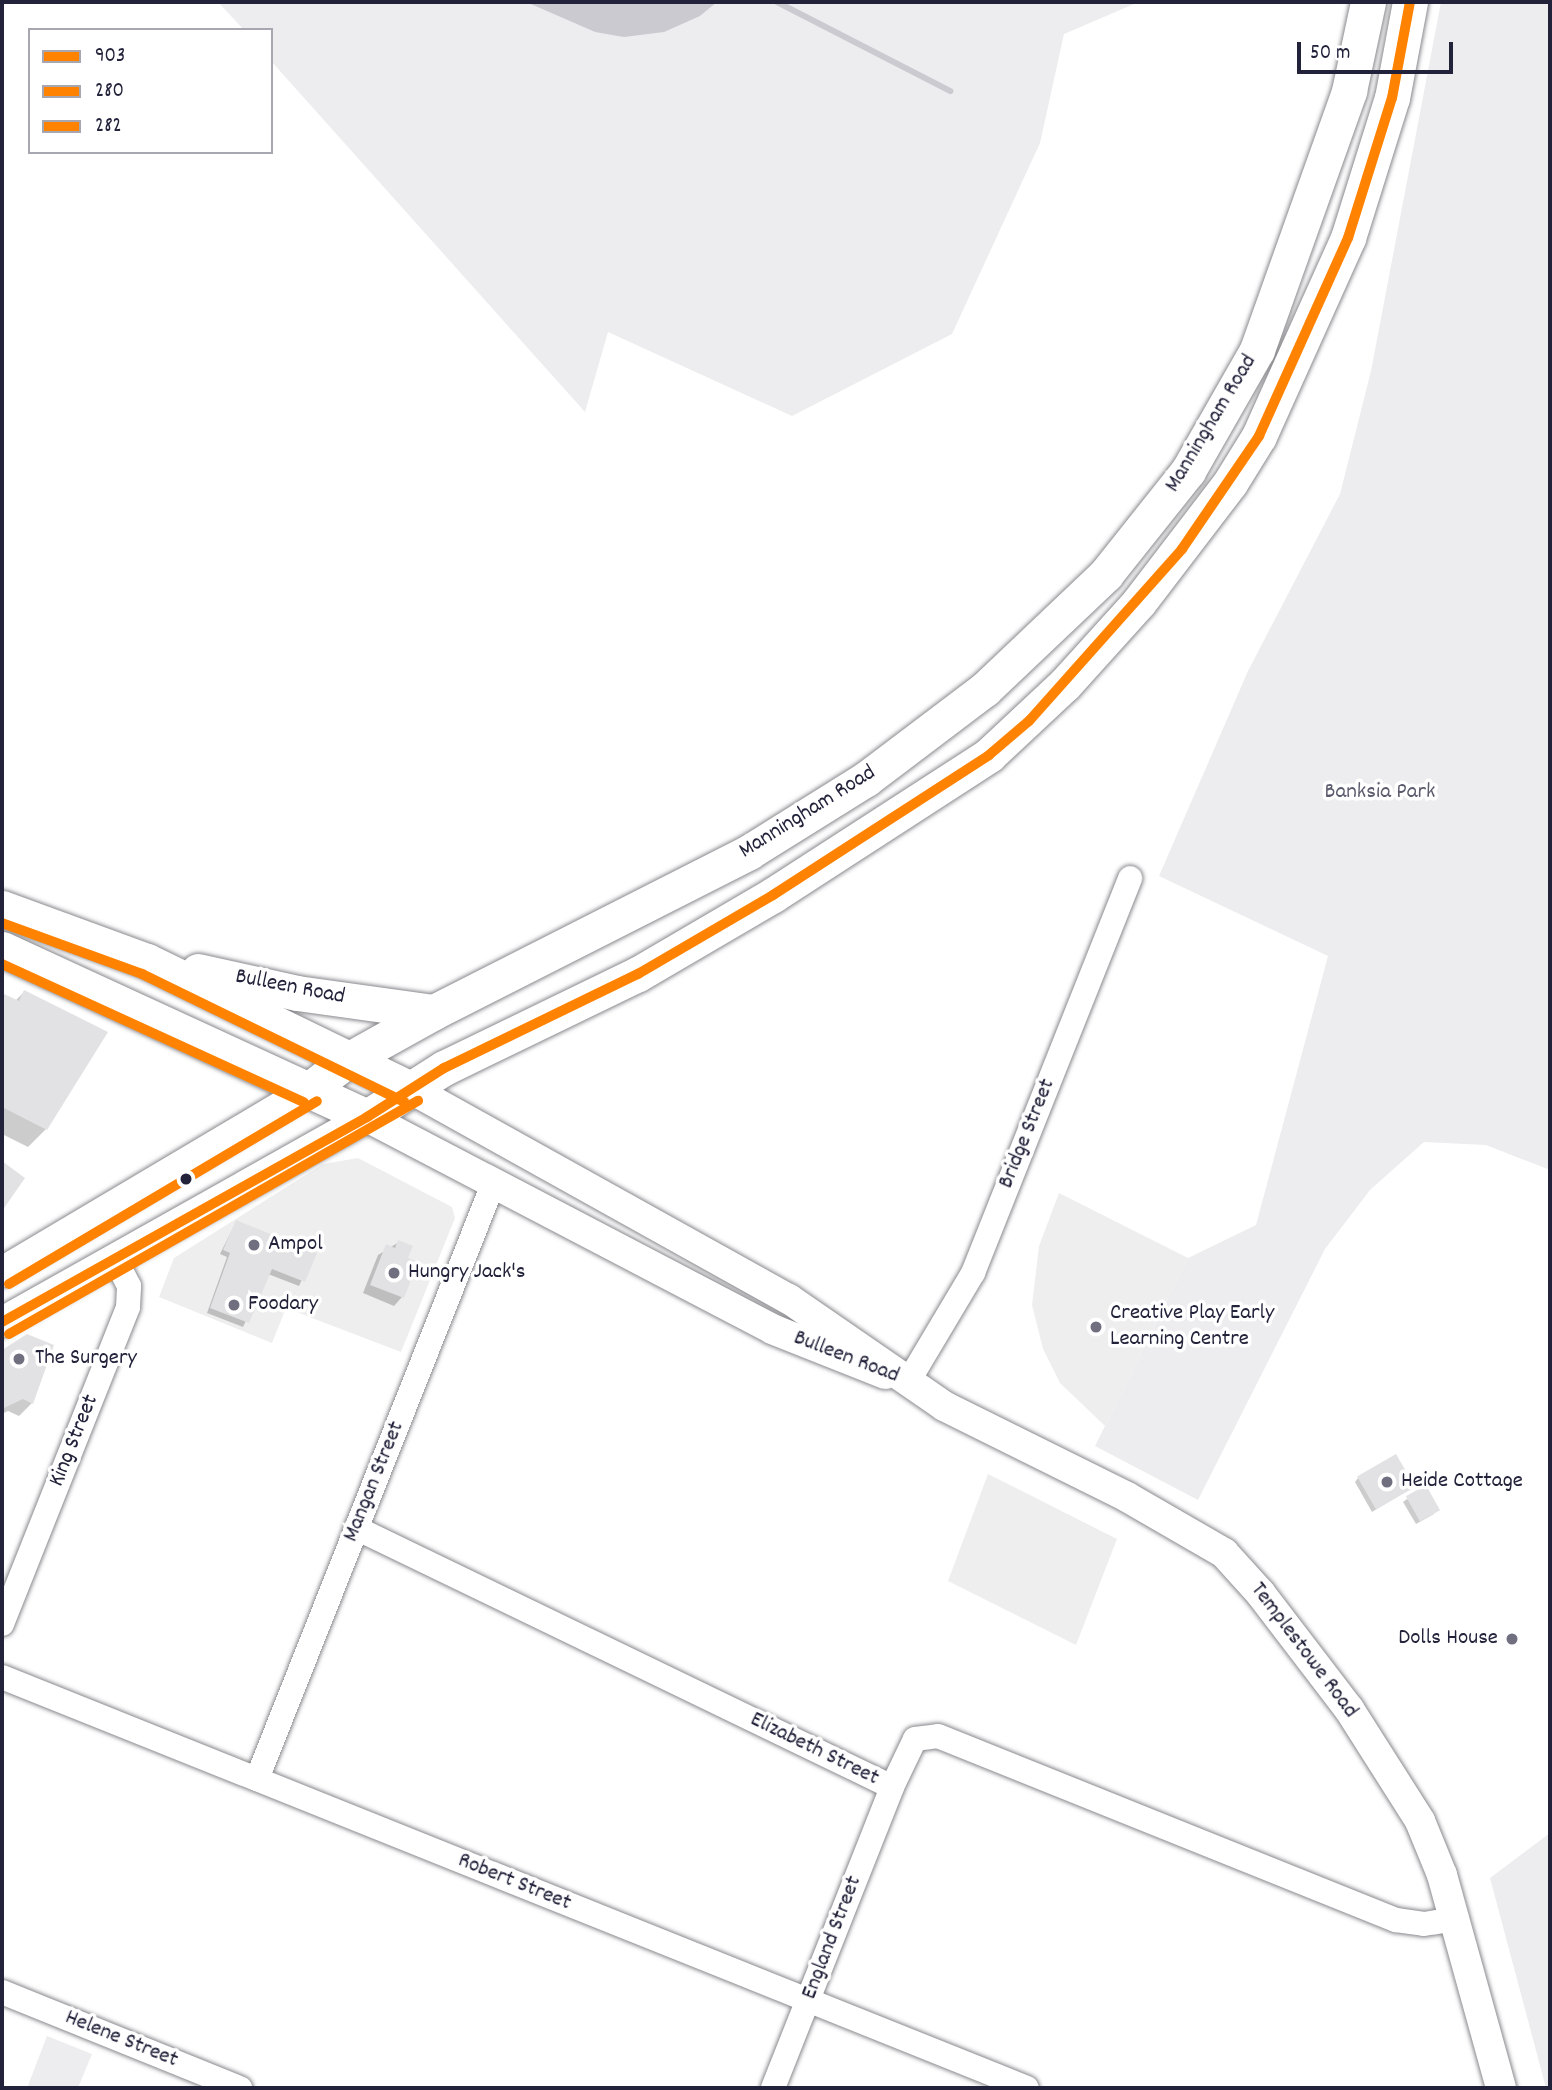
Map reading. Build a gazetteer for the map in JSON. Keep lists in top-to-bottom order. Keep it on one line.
{"streets":{"highway":["Manningham Road","Bulleen Road"],"main road":["Templestowe Road"],"street":["Bridge Street","King Street","Mangan Street","Elizabeth Street","Robert Street","England Street","Helene Street"]},"crossings":[["Manningham Road","Bulleen Road"],["Manningham Road","King Street"],["Bulleen Road","Bridge Street"],["Bulleen Road","Mangan Street"],["Bulleen Road","Templestowe Road"],["Bridge Street","Templestowe Road"],["Mangan Street","Elizabeth Street"],["Mangan Street","Robert Street"],["Templestowe Road","Elizabeth Street"],["Elizabeth Street","England Street"],["Robert Street","England Street"]],"parks":["Banksia Park"],"places":["Ampol","Hungry Jack's","Foodary","Creative Play Early Learning Centre","The Surgery","Heide Cottage","Dolls House"],"lines":["transit line 903","transit line 280","transit line 282"],"legend":["903","280","282"],"scale_bar":"50 m"}
